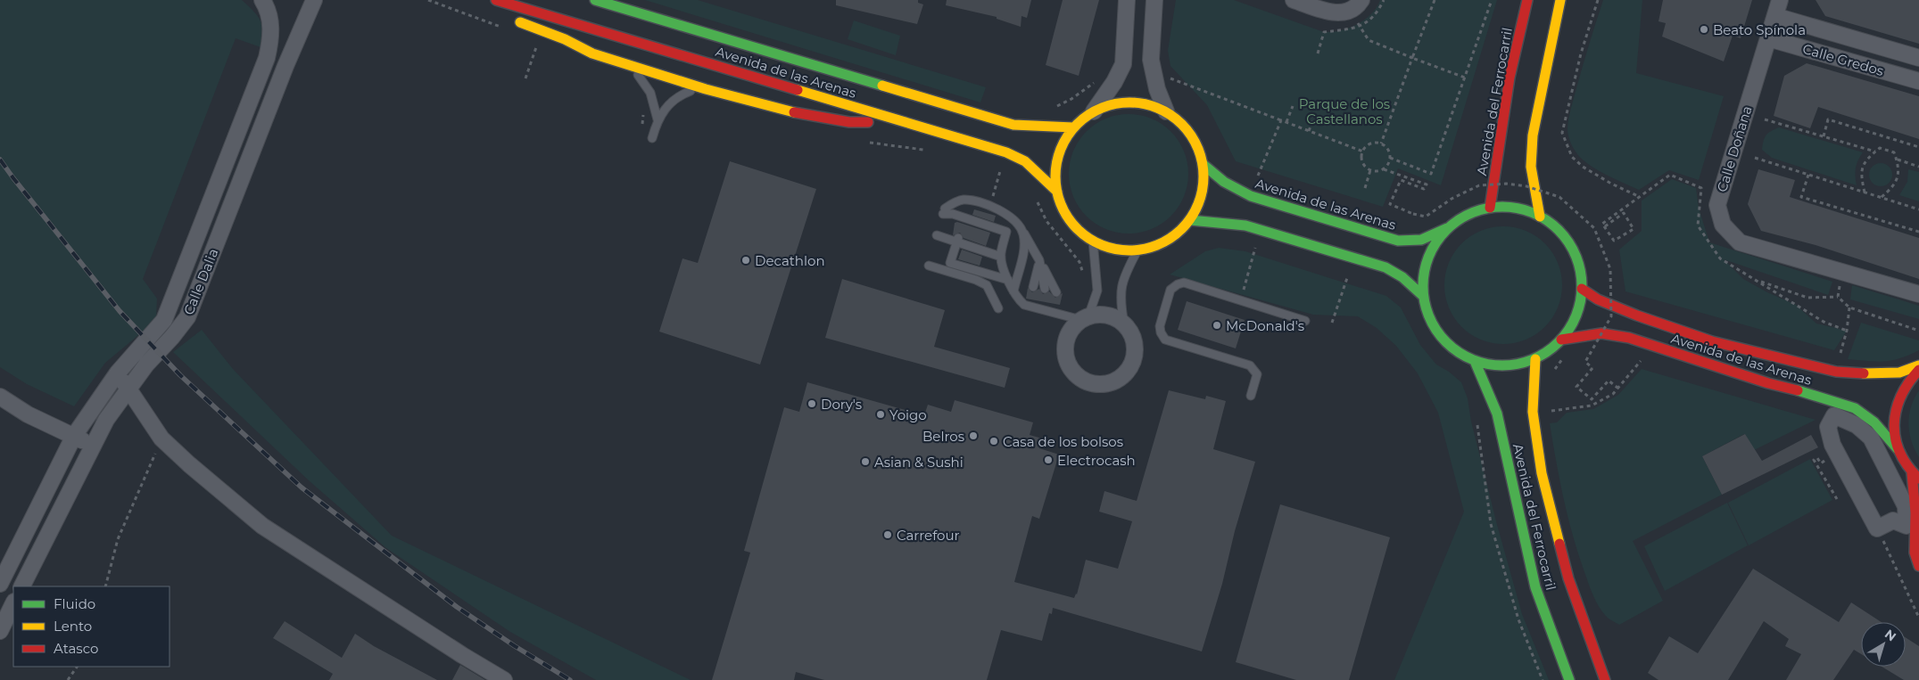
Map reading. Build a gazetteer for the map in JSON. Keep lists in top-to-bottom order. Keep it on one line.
{"streets":{"main road":["Avenida de las Arenas","Avenida del Ferrocarril"],"street":["Calle Gredos","Calle Doñana","Calle Dalia"]},"crossings":[["Calle Gredos","Calle Doñana"],["Avenida de las Arenas","Avenida del Ferrocarril"]],"parks":["Parque de los Castellanos"],"places":["Beato Spínola","Decathlon","McDonald's","Dory's","Yoigo","Belros","Casa de los bolsos","Electrocash","Asian & Sushi","Carrefour"],"legend":["Fluido","Lento","Atasco"],"north":"top right"}
